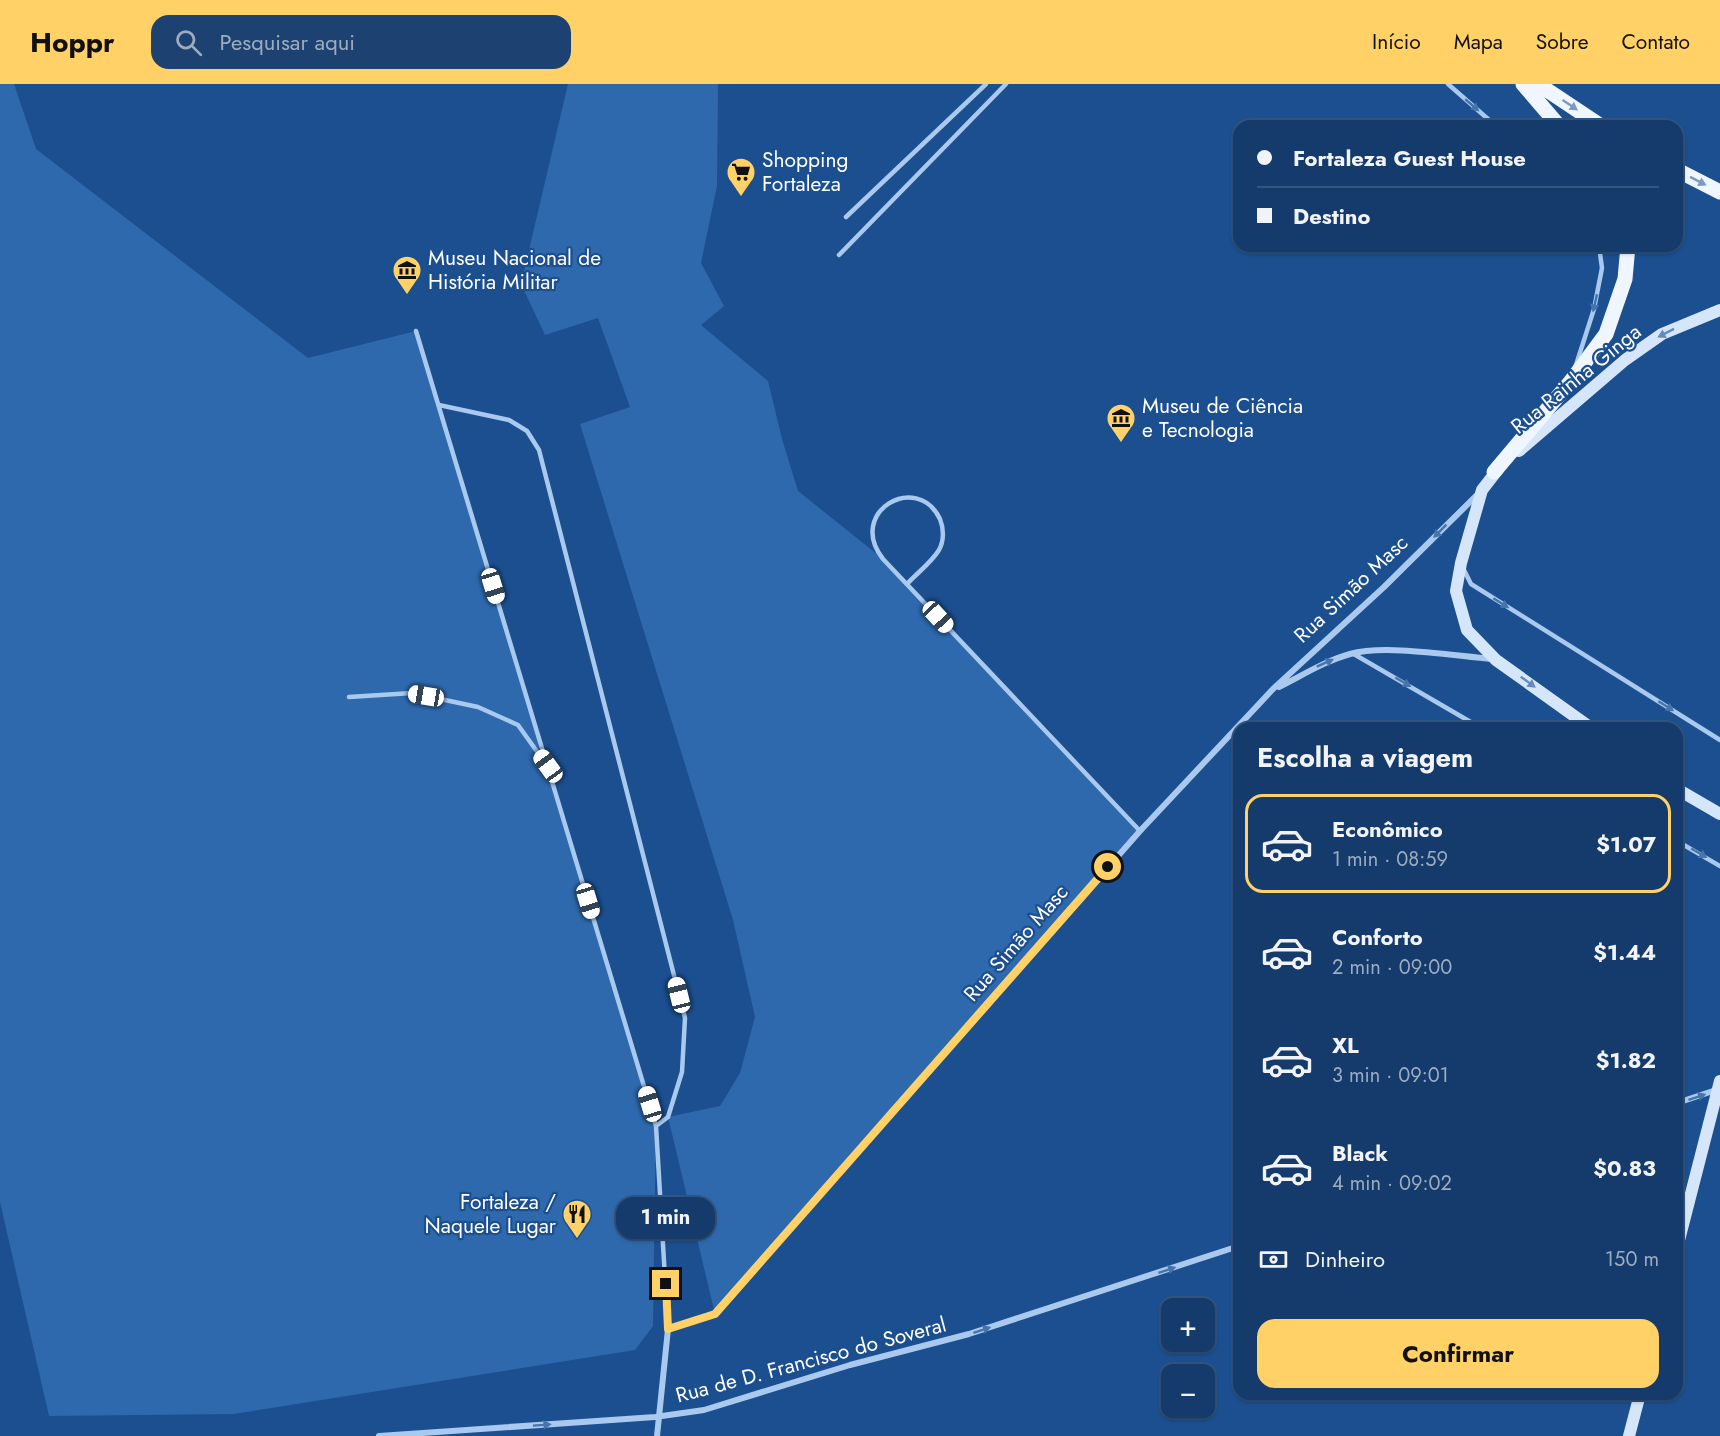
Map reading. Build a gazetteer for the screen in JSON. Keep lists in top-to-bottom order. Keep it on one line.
{"streets":{"street":["Rua Rainha Ginga","Rua Simão Masc","Rua de D. Francisco do Soveral"]},"crossings":[["Rua Rainha Ginga","Rua Simão Masc"]],"one_way":["Rua Rainha Ginga","Rua de D. Francisco do Soveral"],"places":{"supermarket":["Shopping Fortaleza"],"museum":["Museu Nacional de História Militar","Museu de Ciência e Tecnologia"],"restaurant":["Fortaleza / Naquele Lugar"]},"page":{"header":"Hoppr","search":"Pesquisar aqui","nav":["Início","Mapa","Sobre","Contato"],"banner":["Fortaleza Guest House","Destino"],"heading":"Escolha a viagem","list":[{"name":"Econômico","note":"1 min · 08:59","value":"$1.07"},{"name":"Conforto","note":"2 min · 09:00","value":"$1.44"},{"name":"XL","note":"3 min · 09:01","value":"$1.82"},{"name":"Black","note":"4 min · 09:02","value":"$0.83"}],"bubble":"1 min","pay":["Dinheiro","150 m"],"map_buttons":["+","−"],"buttons":"Confirmar"}}
